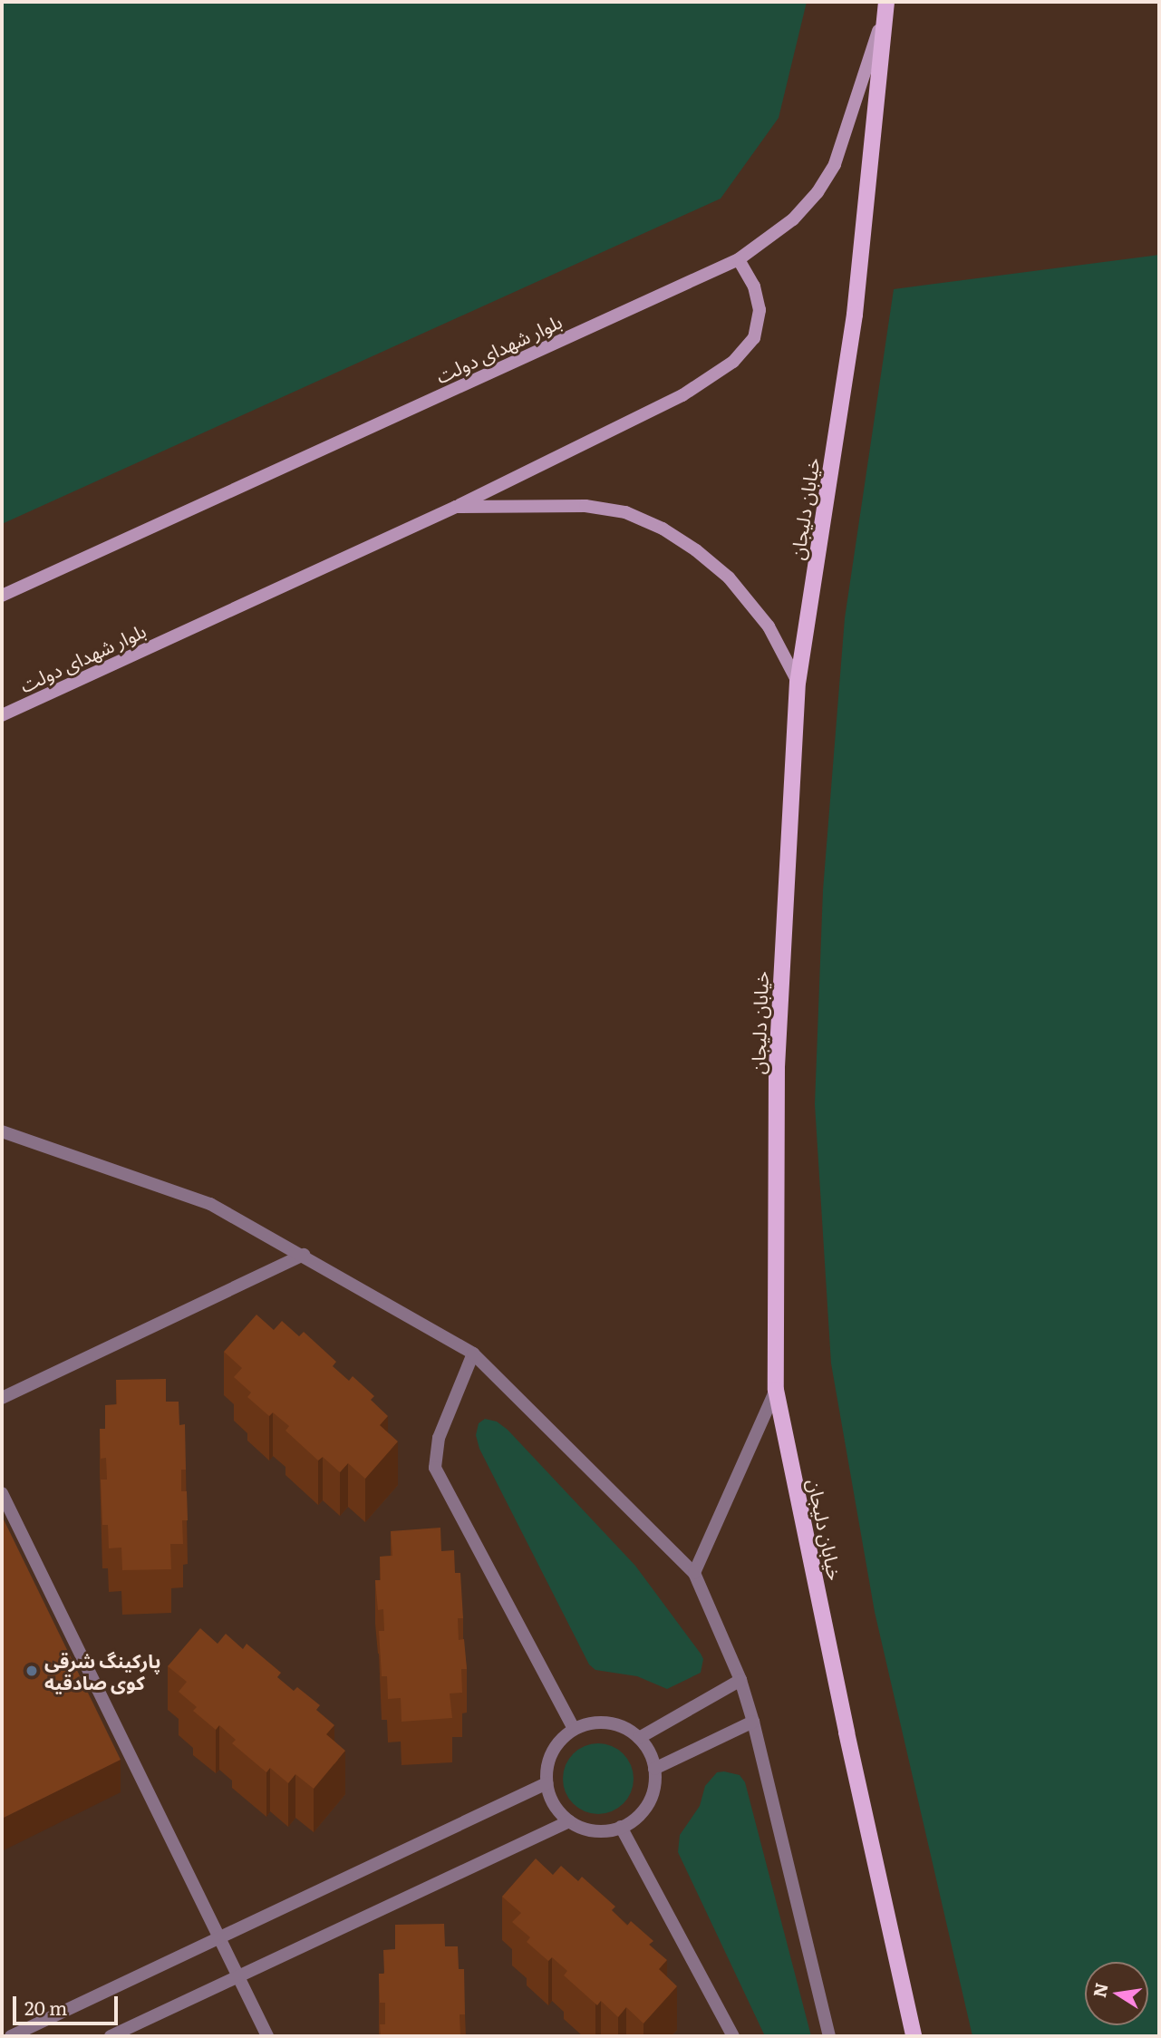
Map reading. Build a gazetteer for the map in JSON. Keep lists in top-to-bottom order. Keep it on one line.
{"streets":{"main road":["بلوار شهدای دولت","خیابان دلیجان"]},"crossings":[["بلوار شهدای دولت","خیابان دلیجان"]],"places":["پارکینگ شرقی کوی صادقیه"],"scale_bar":"20 m","north":"left"}
